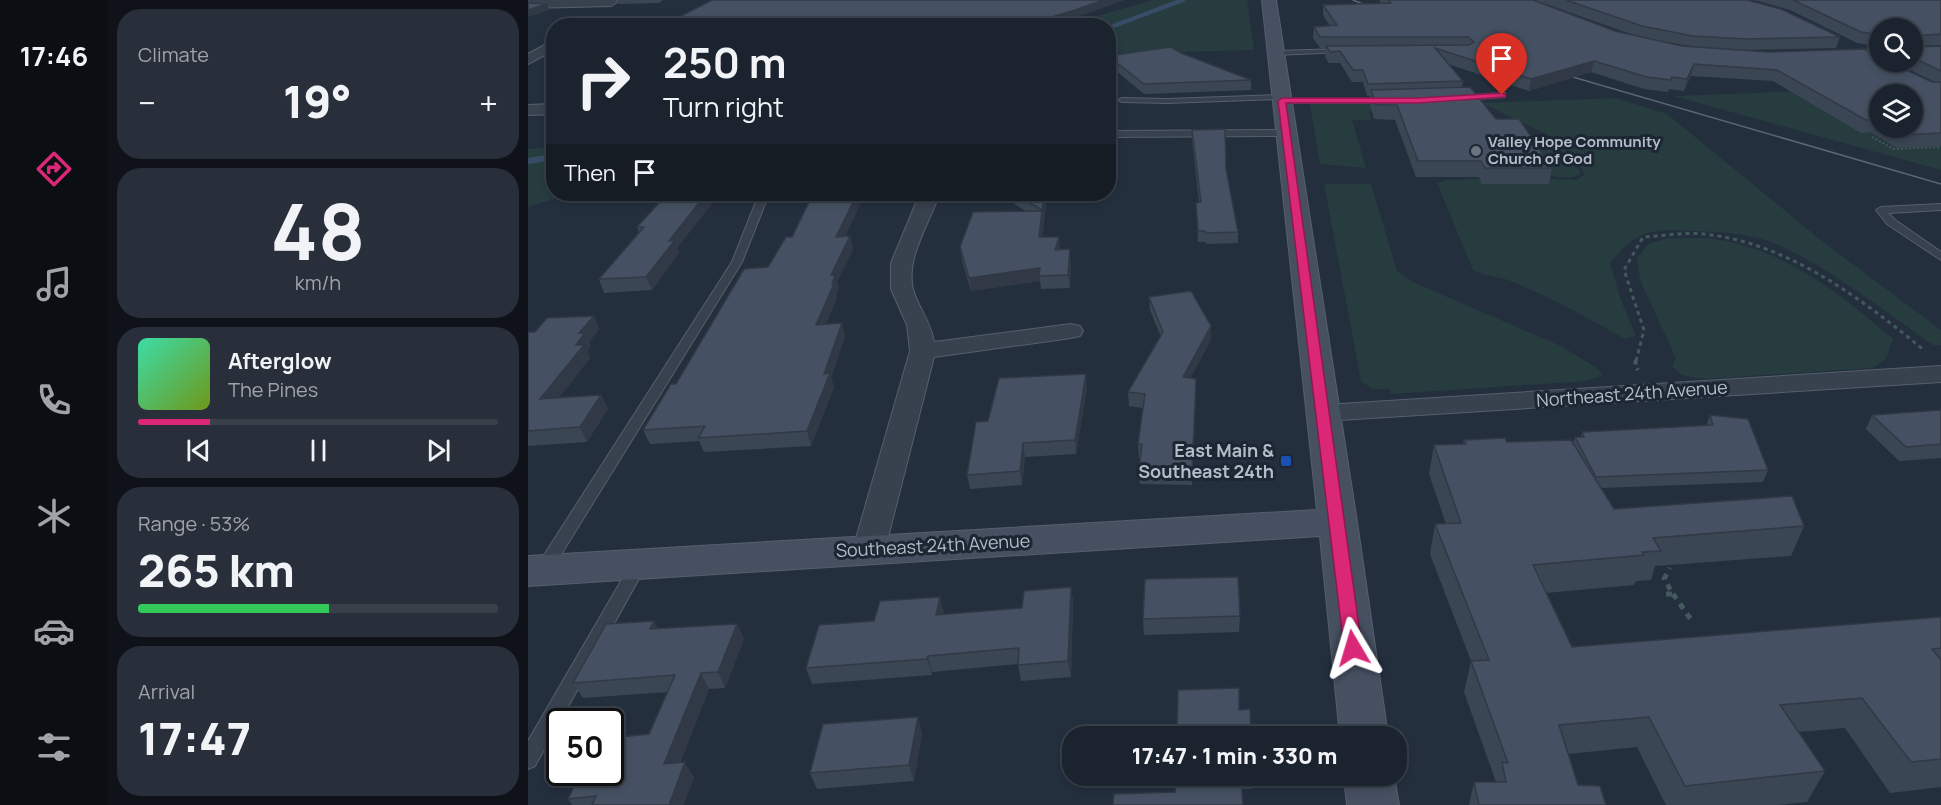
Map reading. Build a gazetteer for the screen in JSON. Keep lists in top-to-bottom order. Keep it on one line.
{"streets":{"main road":["Southeast 24th Avenue"],"street":["Northeast 24th Avenue"]},"places":{"other":["Valley Hope Community Church of God"],"transit":["East Main & Southeast 24th"]},"page":{"tabs":"17:46","tile":["Climate",["48","km/h"],["Range · 53%","265 km"],["Arrival","17:47"]],"turn":["250 m","Turn right"],"heat":["−","19°","+"],"then":"Then","song":["Afterglow","The Pines"],"limit":"50","trip":"17:47 · 1 min · 330 m"}}
